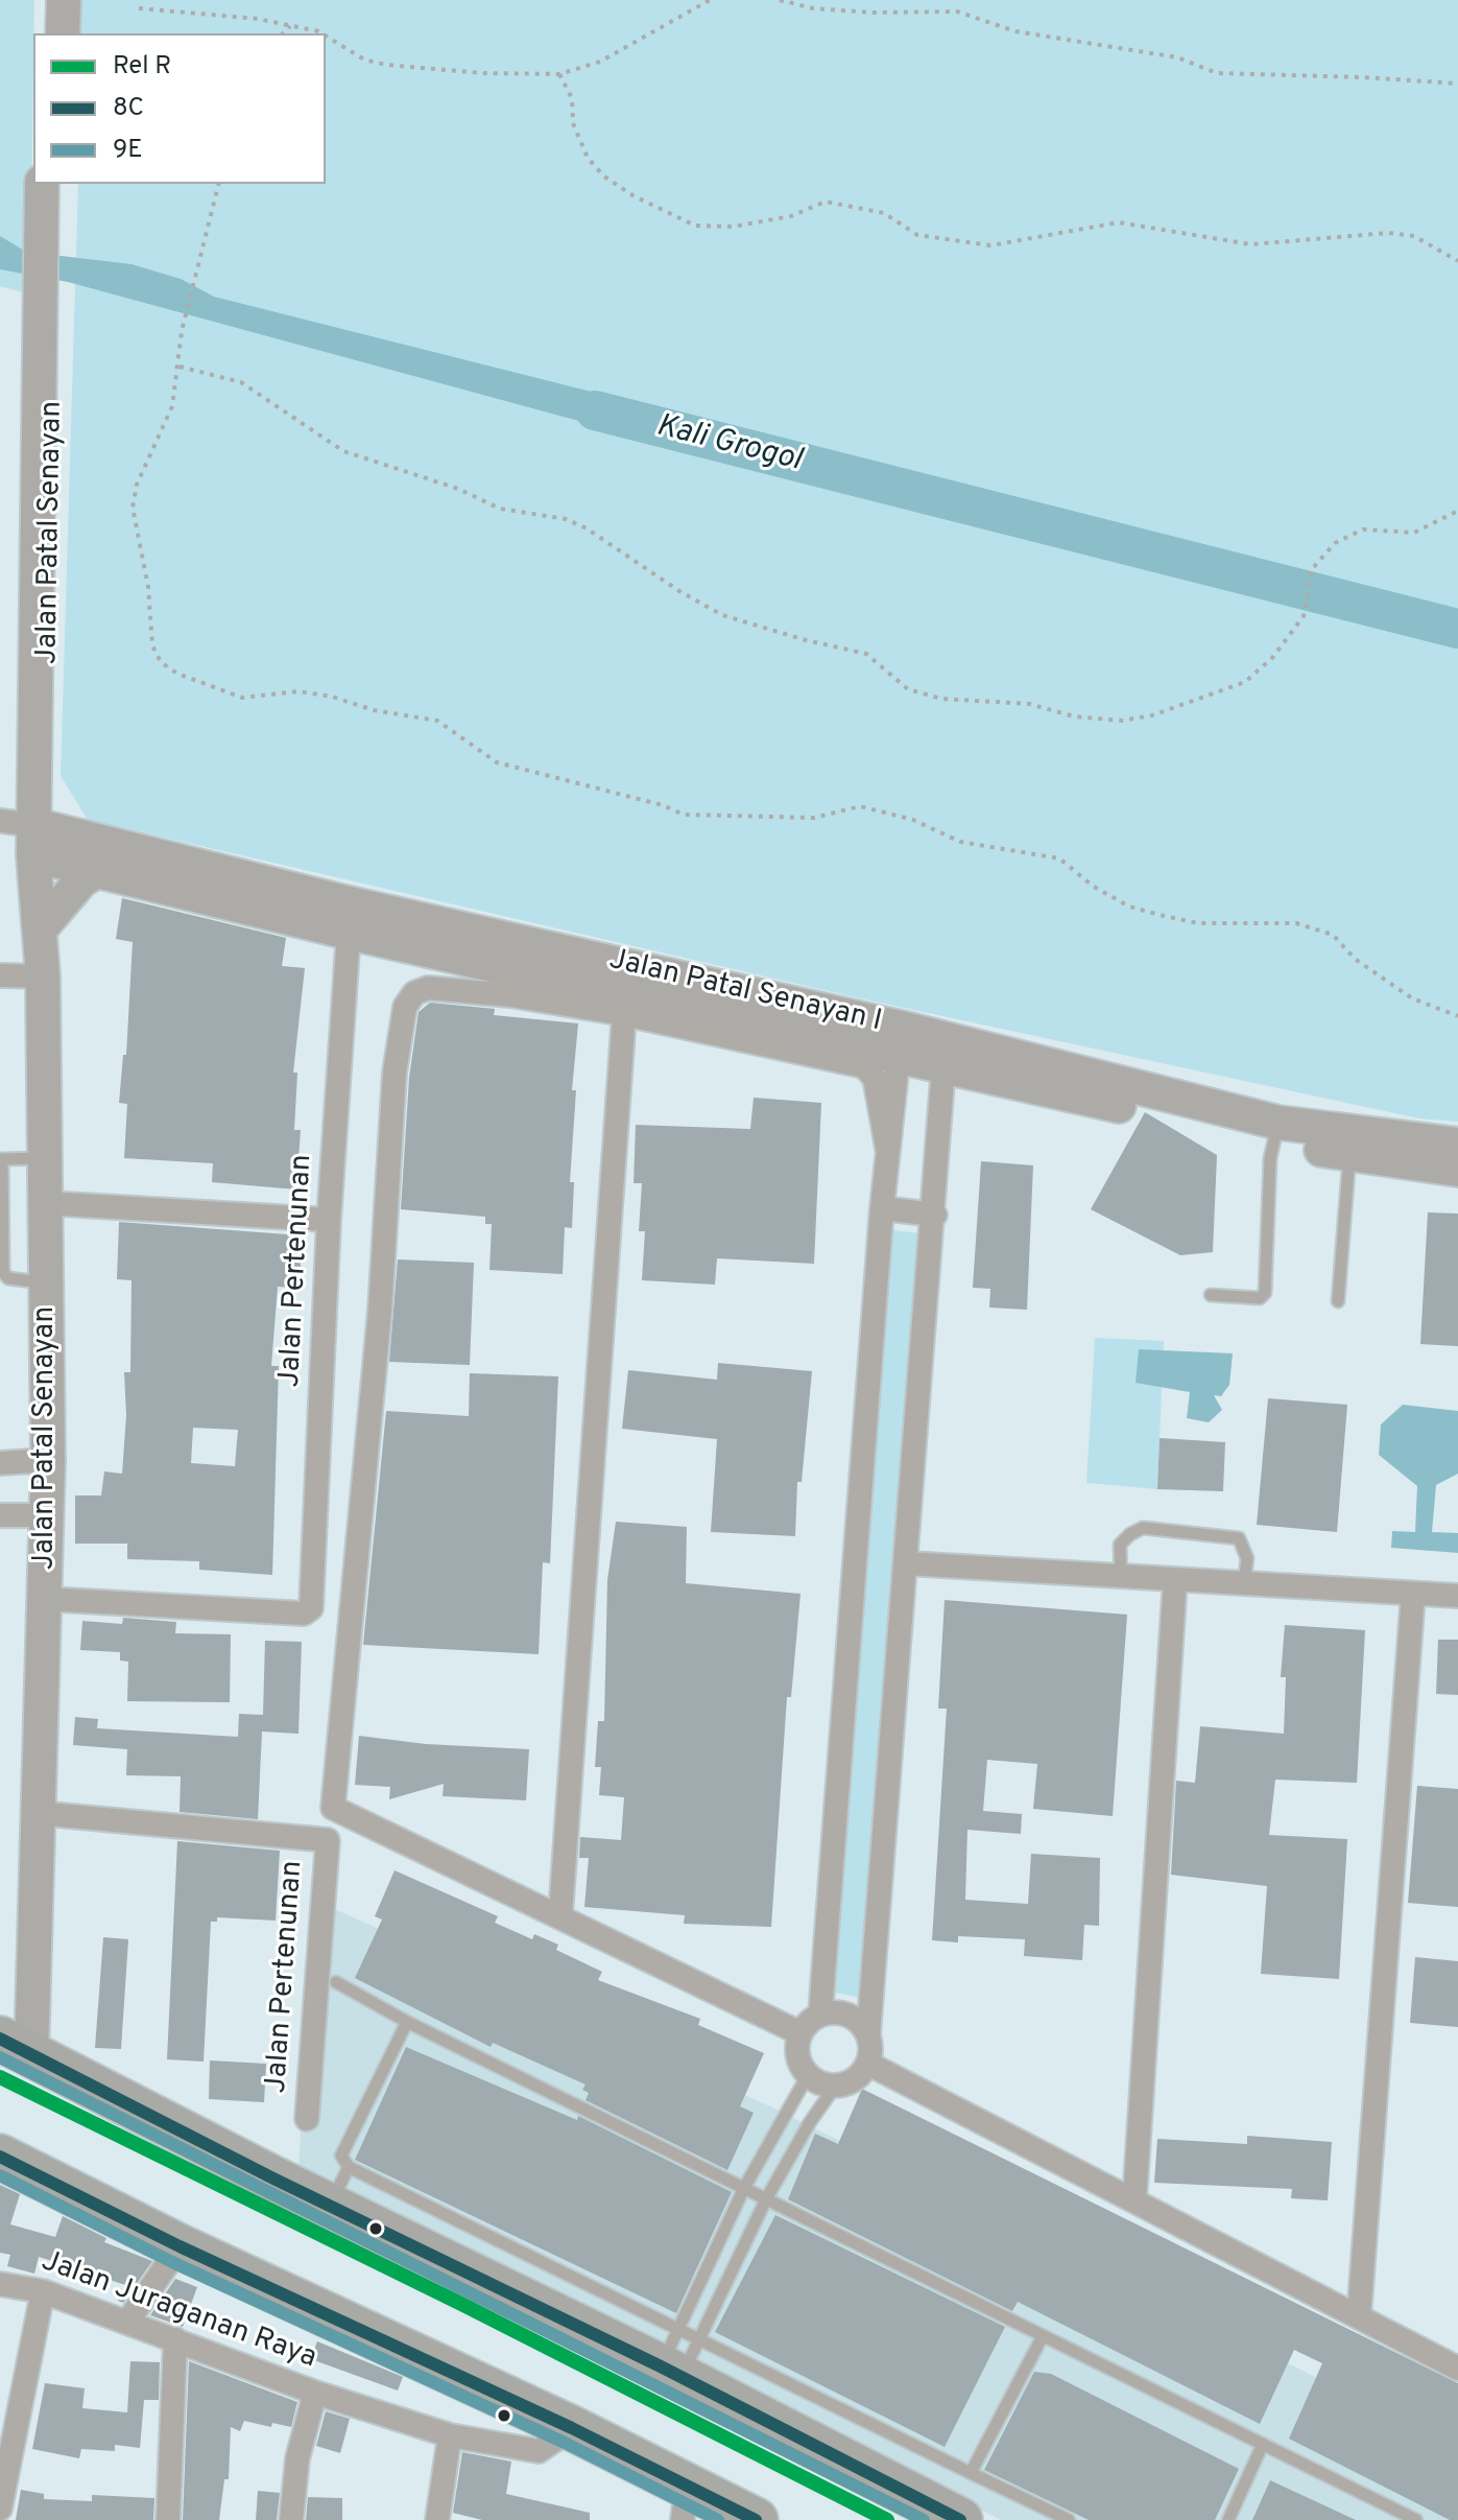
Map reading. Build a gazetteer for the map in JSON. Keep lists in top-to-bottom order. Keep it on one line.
{"streets":{"main road":["Jalan Patal Senayan","Jalan Patal Senayan I"],"street":["Jalan Pertenunan","Jalan Juraganan Raya"]},"crossings":[["Jalan Patal Senayan","Jalan Patal Senayan I"],["Jalan Patal Senayan","Jalan Pertenunan"],["Jalan Patal Senayan I","Jalan Pertenunan"]],"water":["Kali Grogol"],"lines":["transit line 8C","transit line 9E","rail line R"],"legend":["Rel R","8C","9E"]}
